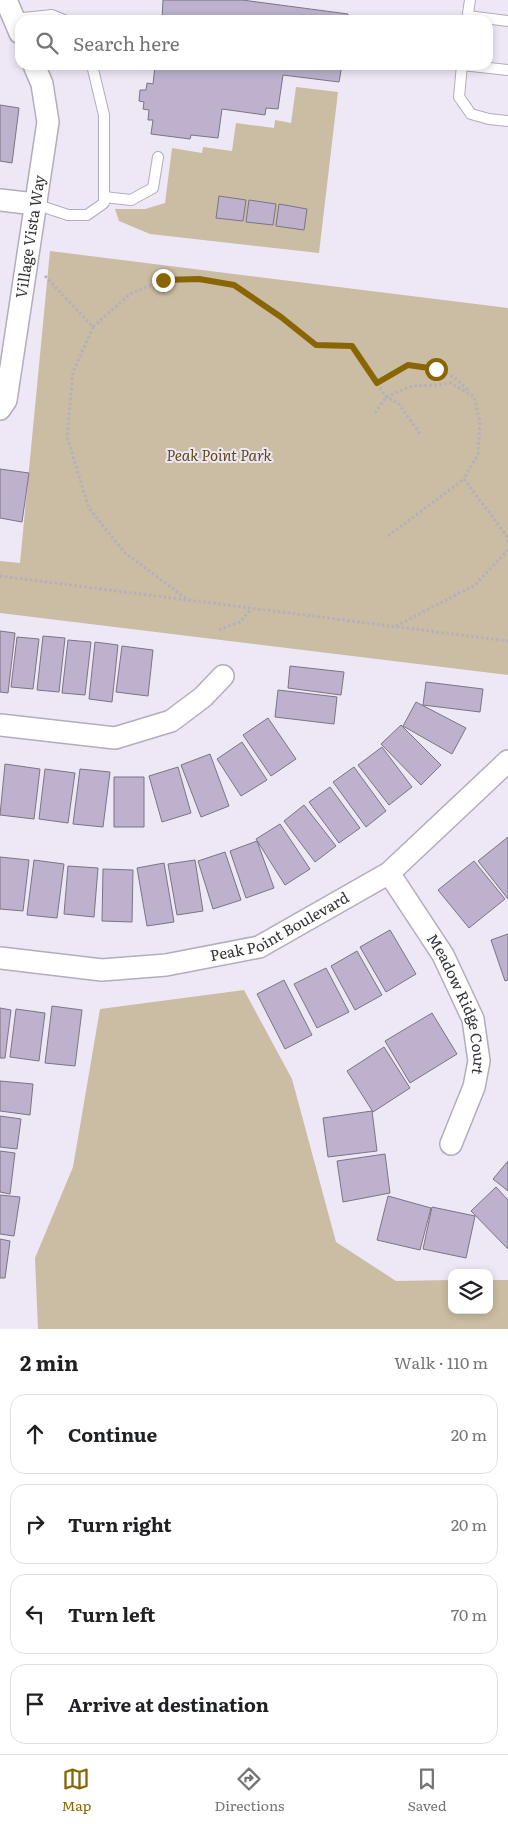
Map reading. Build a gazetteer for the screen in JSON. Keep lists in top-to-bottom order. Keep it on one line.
{"streets":{"street":["Village Vista Way","Peak Point Boulevard","Meadow Ridge Court"]},"crossings":[["Peak Point Boulevard","Meadow Ridge Court"]],"parks":["Peak Point Park"],"page":{"search":"Search here","heading":["2 min","Walk · 110 m"],"list":[["Continue","20 m"],["Turn right","20 m"],["Turn left","70 m"],"Arrive at destination"],"nav":["Map","Directions","Saved"]}}
